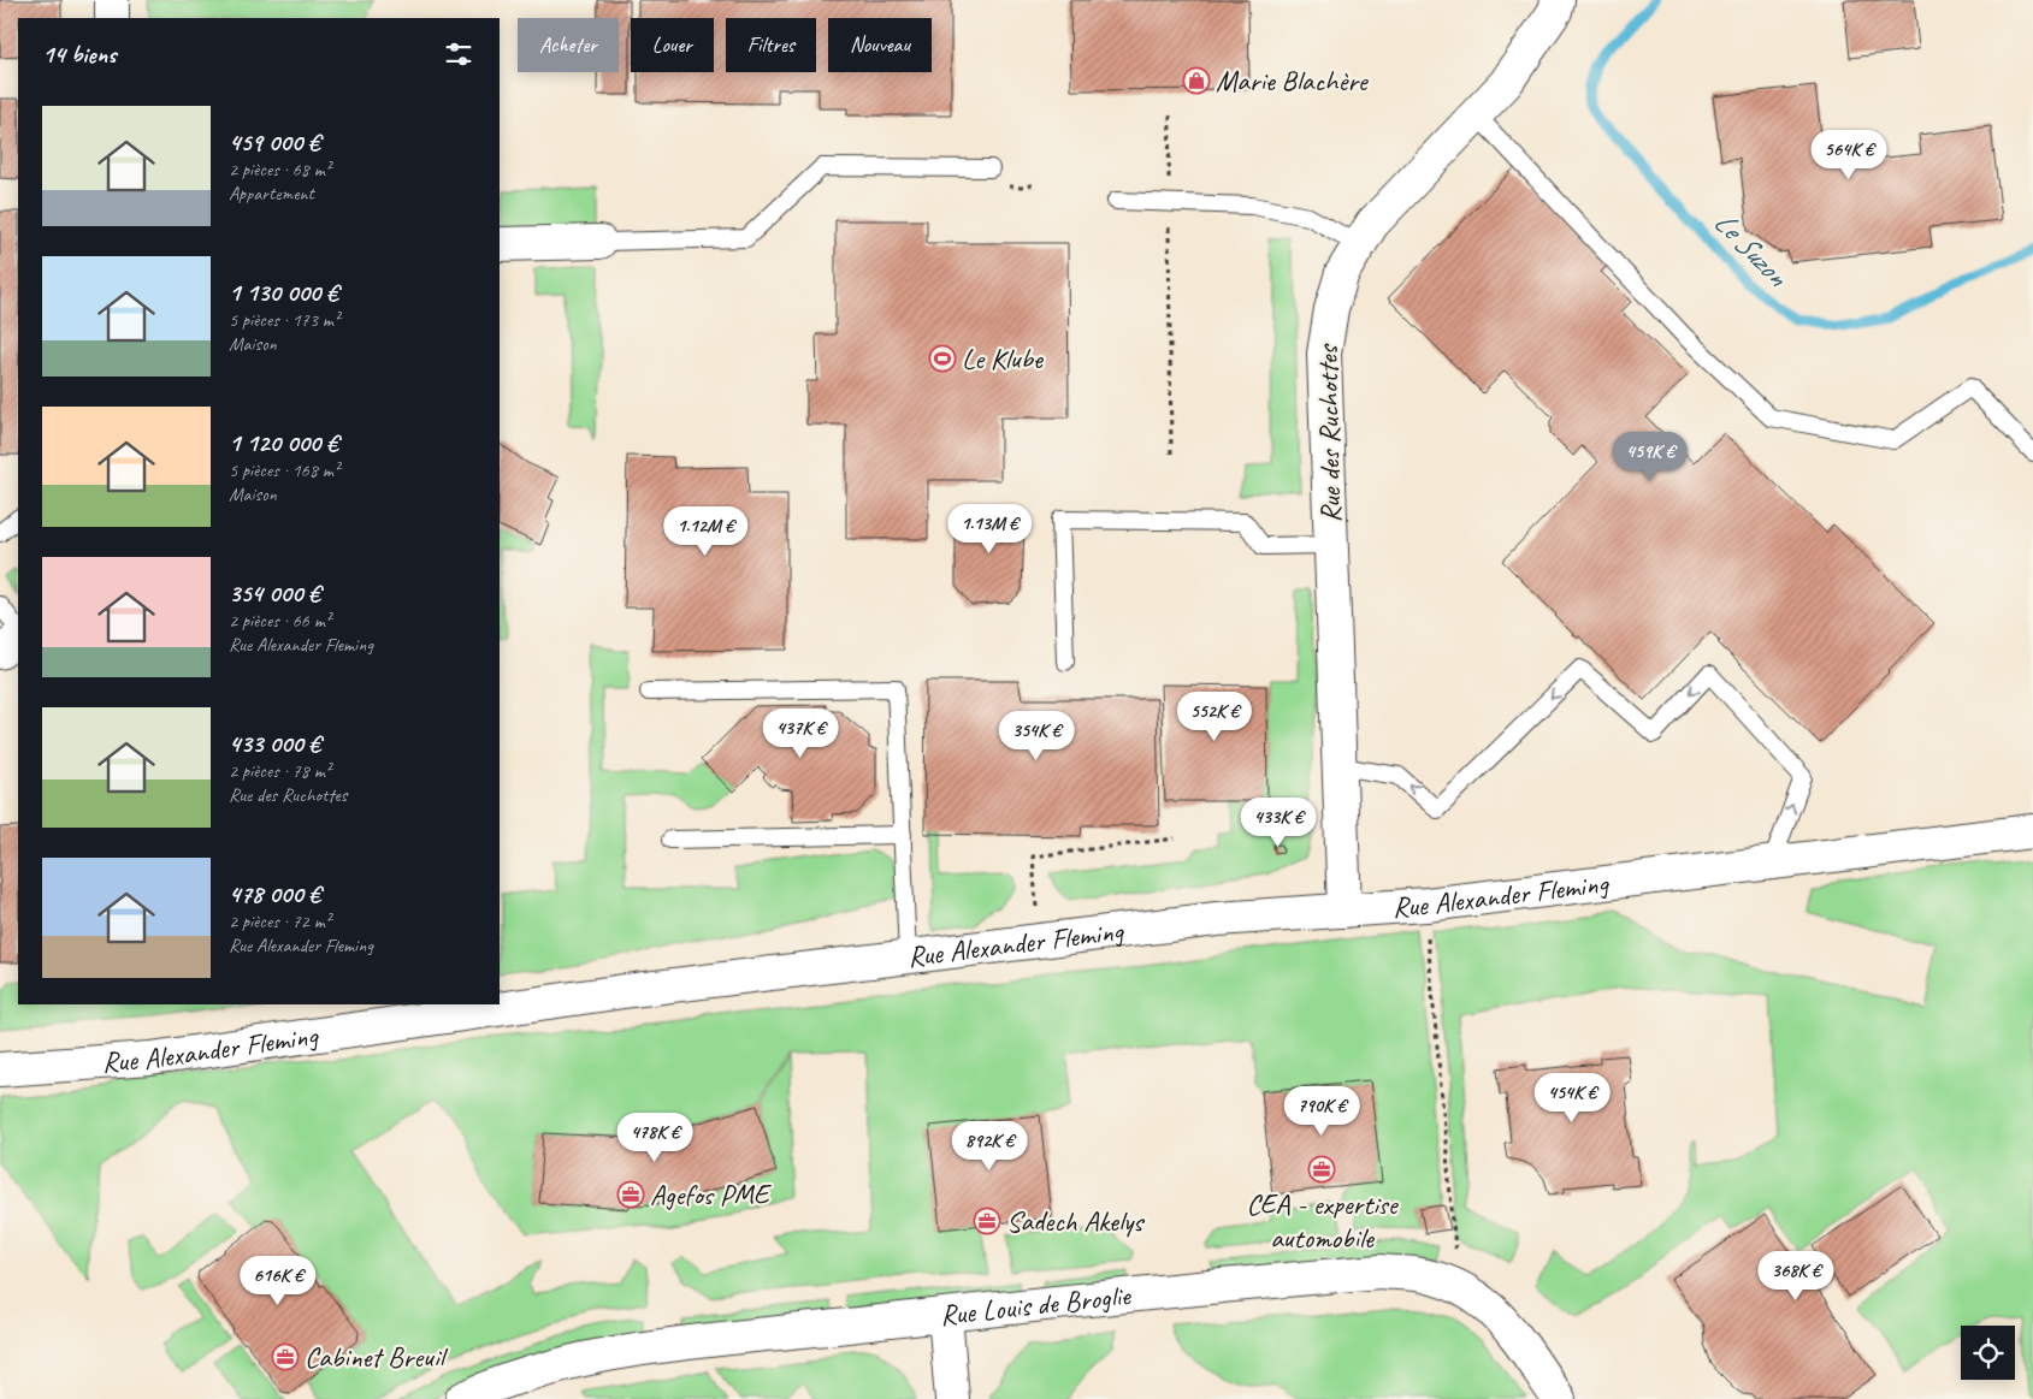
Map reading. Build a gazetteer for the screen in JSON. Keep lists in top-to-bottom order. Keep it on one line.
{"streets":{"street":["Rue des Ruchottes","Rue Alexander Fleming","Rue Louis de Broglie"]},"crossings":[["Rue des Ruchottes","Rue Alexander Fleming"]],"water":["Le Suzon"],"places":{"shop":["Marie Blachère"],"sports":["Le Klube"],"office":["CEA - expertise automobile","Agefos PME","Sadech Akelys","Cabinet Breuil"]},"page":{"chip":["Acheter","Louer","Filtres","Nouveau"],"heading":"14 biens","list":[{"name":"459 000 €","note":"2 pièces · 68 m² · Appartement"},{"name":"1 130 000 €","note":"5 pièces · 173 m² · Maison"},{"name":"1 120 000 €","note":"5 pièces · 168 m² · Maison"},{"name":"354 000 €","note":"2 pièces · 66 m² · Rue Alexander Fleming"},{"name":"433 000 €","note":"2 pièces · 78 m² · Rue des Ruchottes"},{"name":"478 000 €","note":"2 pièces · 72 m² · Rue Alexander Fleming"}],"price":["564K €","459K €","1.13M €","1.12M €","552K €","437K €","354K €","433K €","454K €","790K €","478K €","892K €","368K €","616K €"]}}
